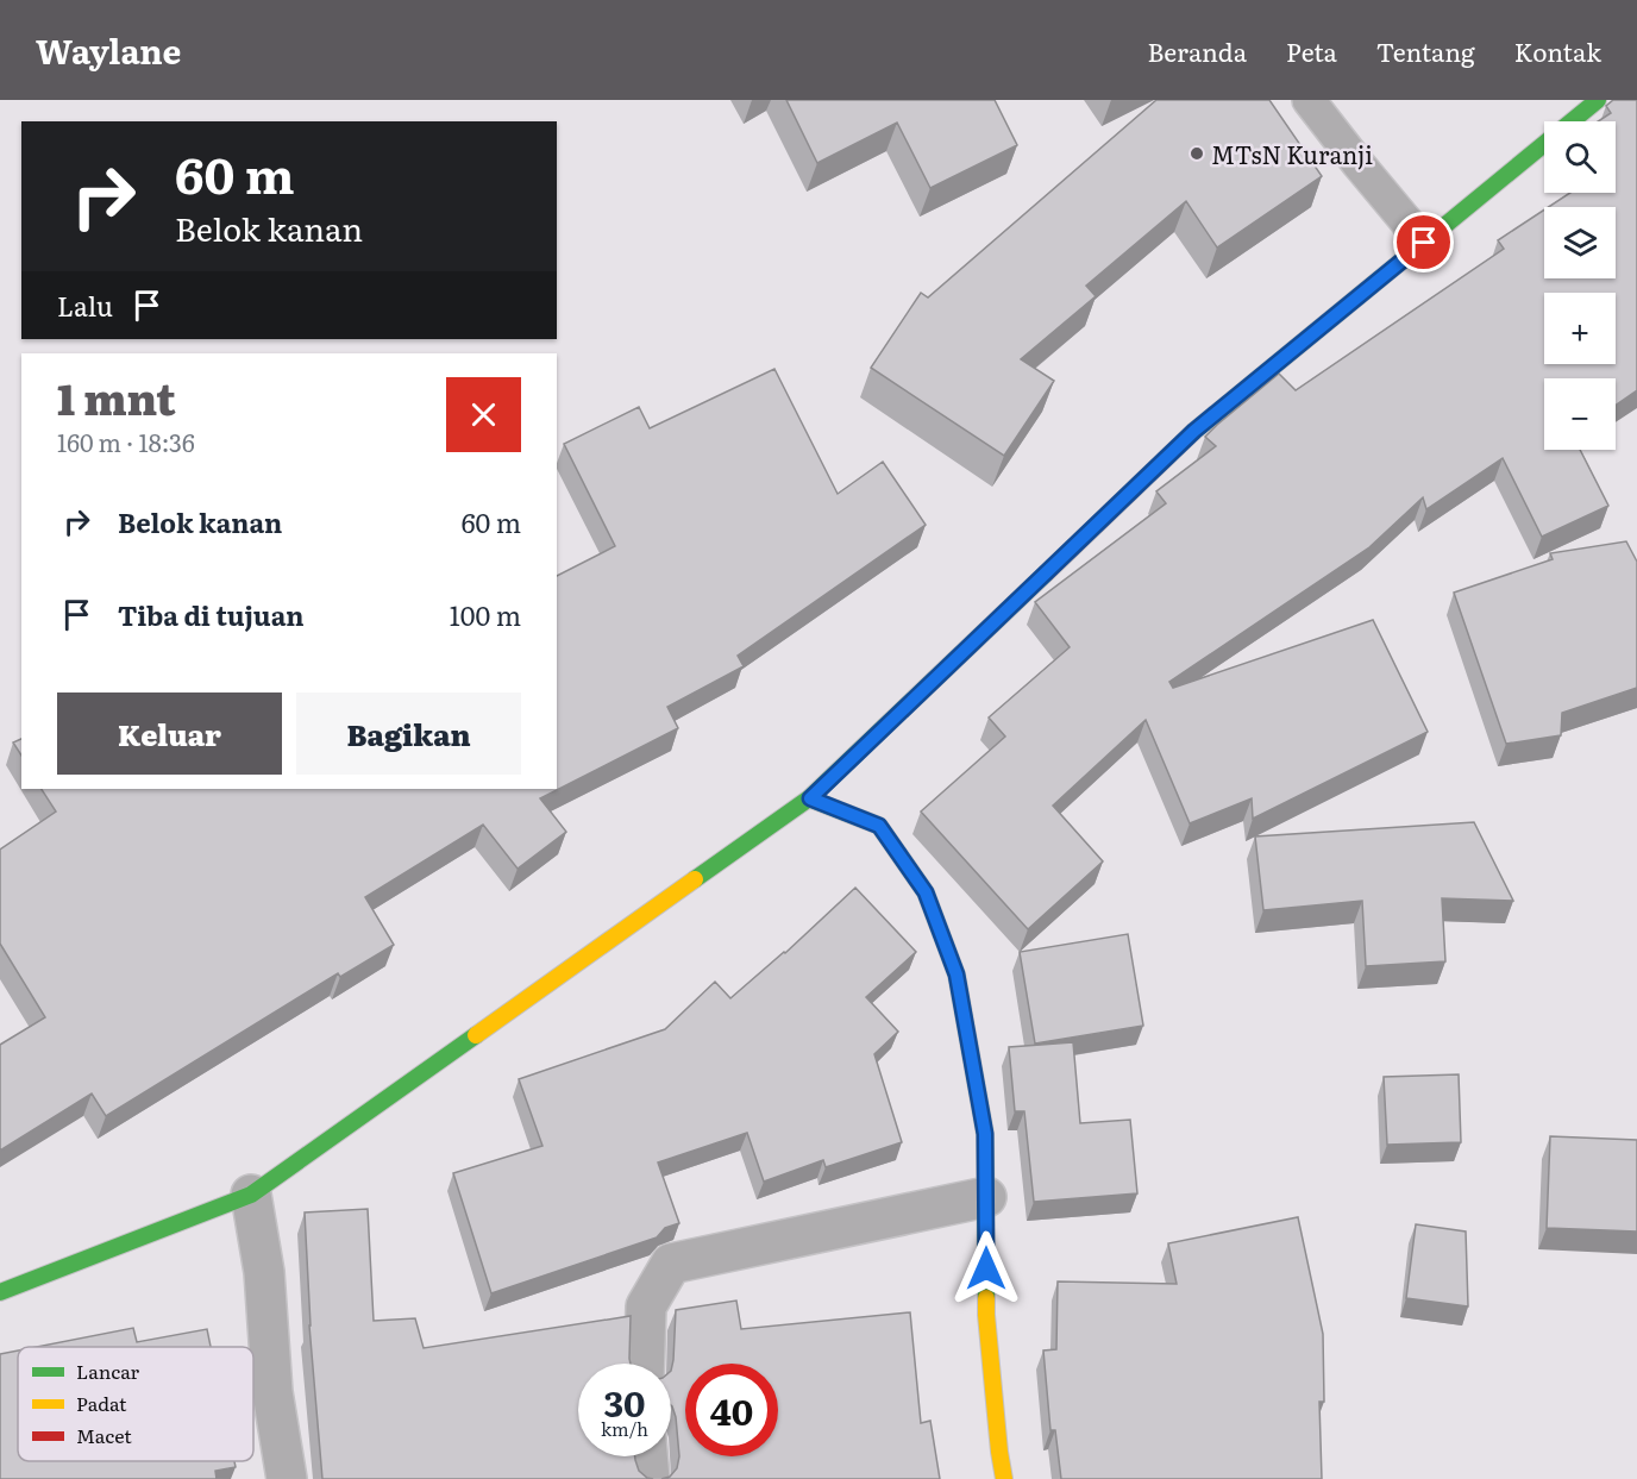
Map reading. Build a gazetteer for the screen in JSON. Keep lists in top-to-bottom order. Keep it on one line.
{"places":["MTsN Kuranji"],"legend":["Lancar","Padat","Macet"],"page":{"header":"Waylane","nav":["Beranda","Peta","Tentang","Kontak"],"map_buttons":["+","−"],"turn":["60 m","Belok kanan"],"then":"Lalu","heading":["1 mnt","160 m · 18:36"],"list":[{"name":"Belok kanan","value":"60 m"},{"name":"Tiba di tujuan","value":"100 m"}],"buttons":["Keluar","Bagikan"],"speed":"30 km/h","limit":"40"}}
